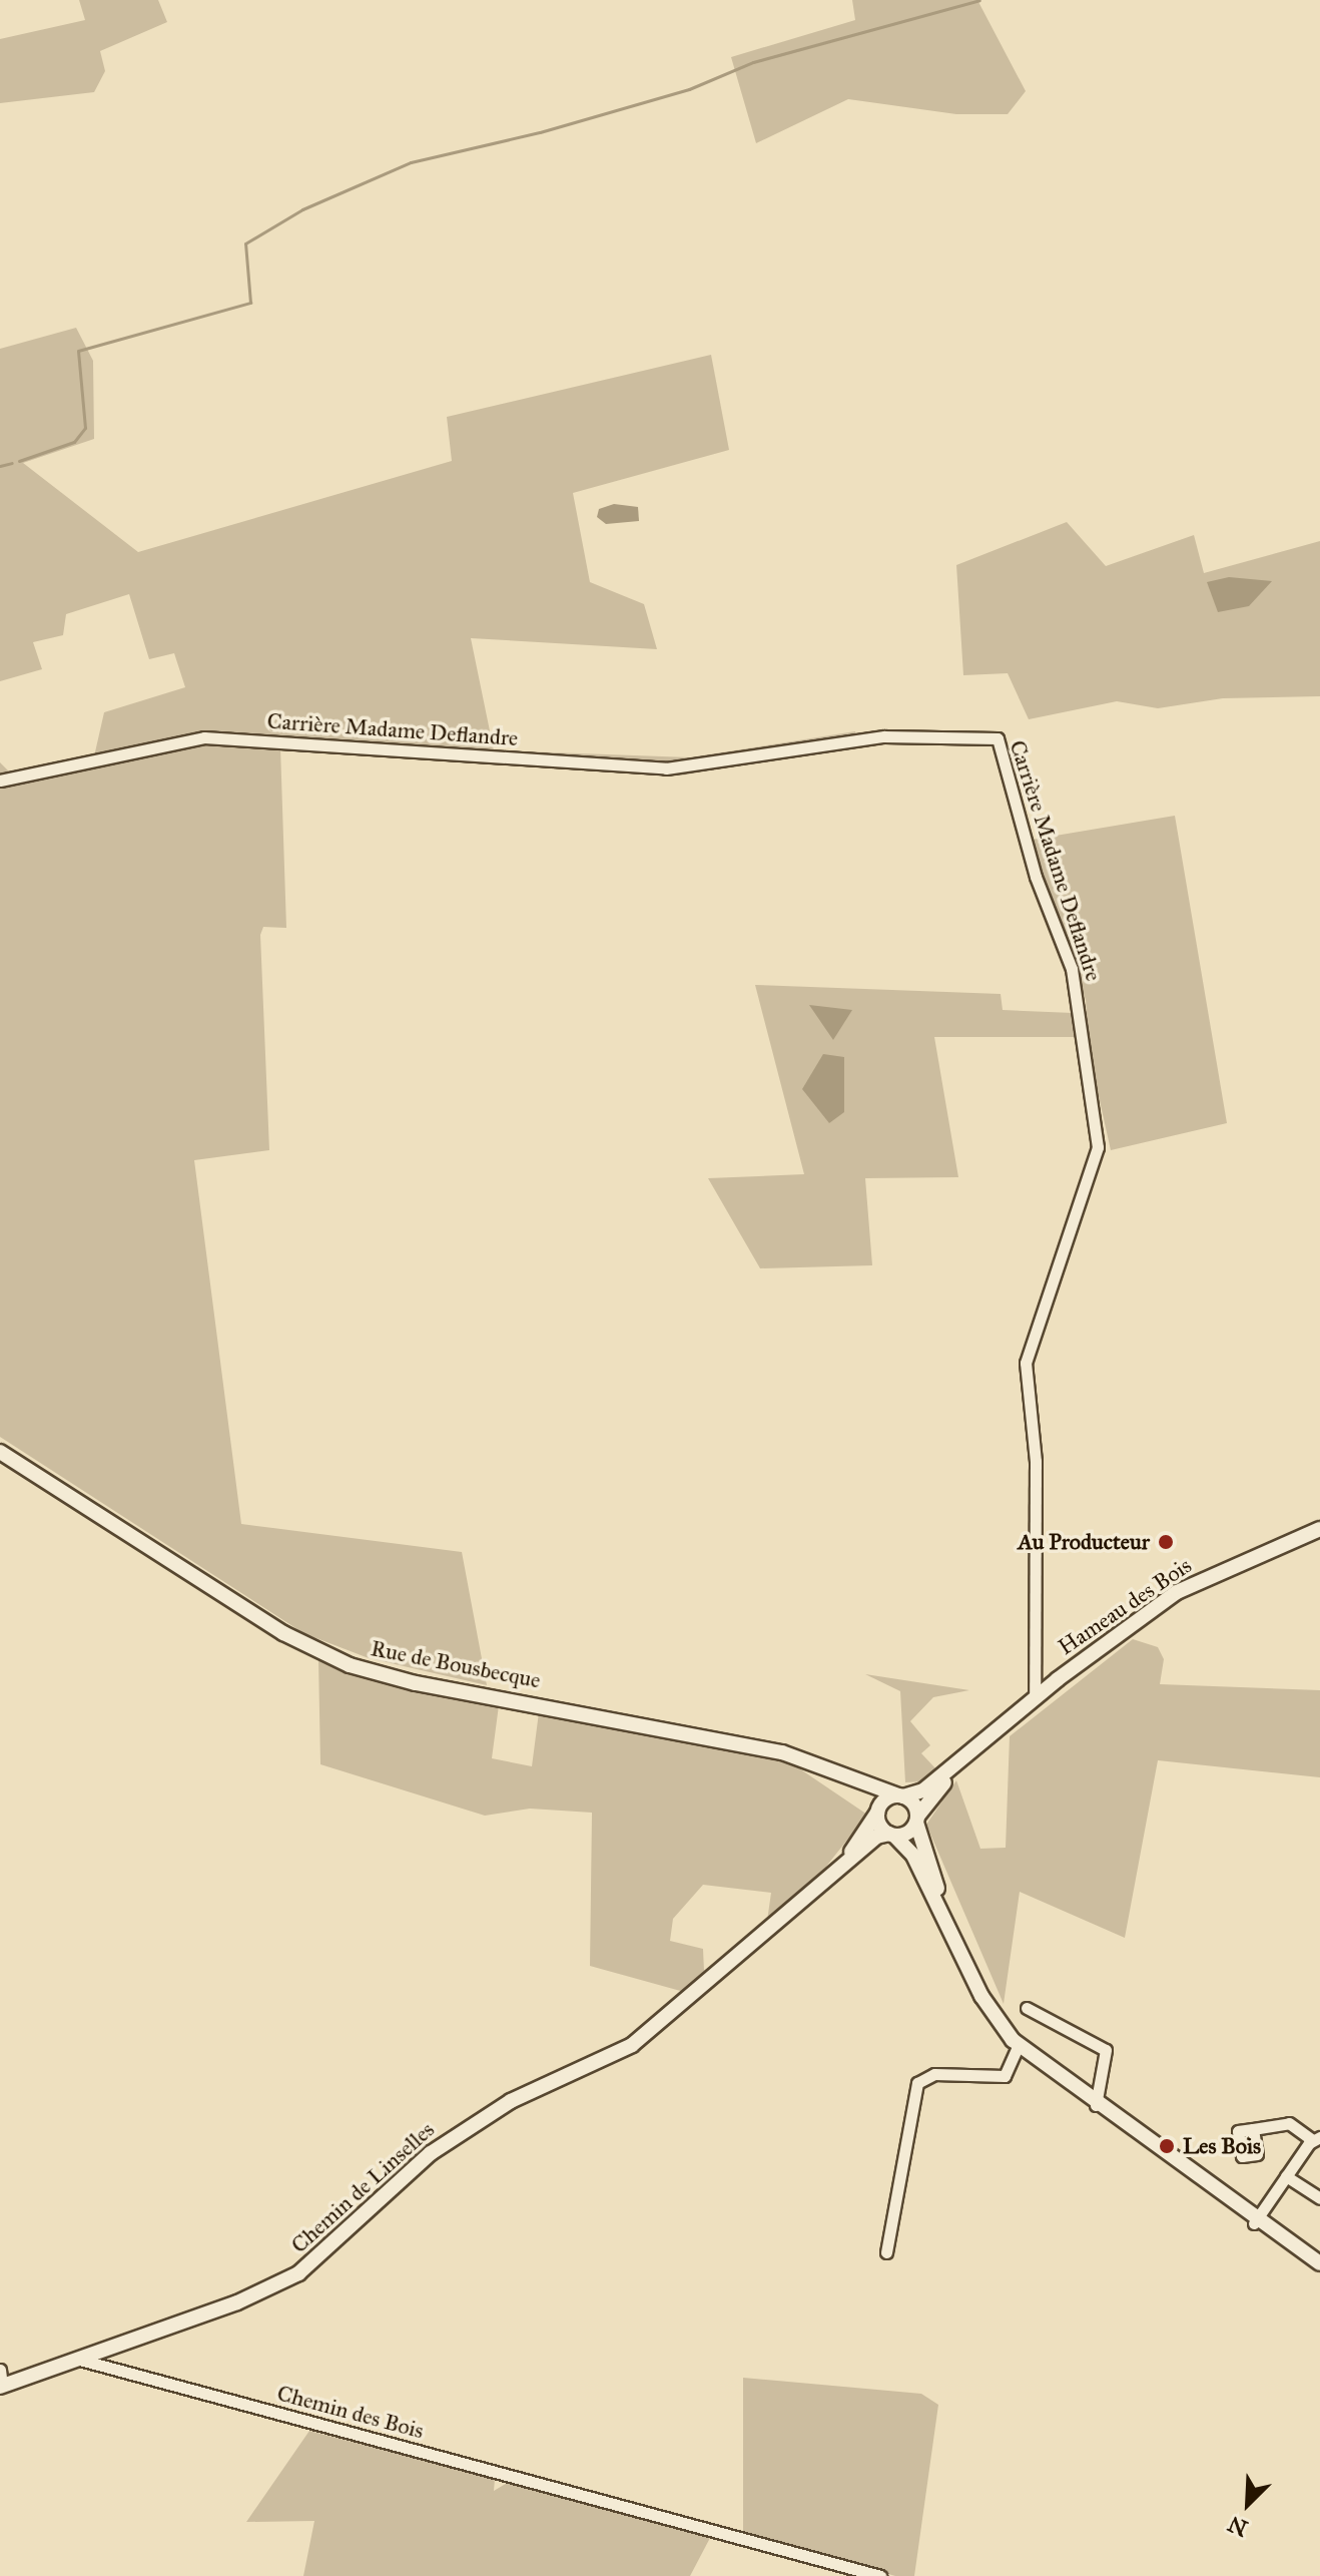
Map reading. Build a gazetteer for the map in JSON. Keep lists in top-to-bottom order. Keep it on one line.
{"streets":{"street":["Carrière Madame Deflandre","Hameau des Bois","Rue de Bousbecque","Chemin de Linselles","Chemin des Bois"]},"crossings":[["Carrière Madame Deflandre","Hameau des Bois"],["Hameau des Bois","Rue de Bousbecque"],["Chemin de Linselles","Chemin des Bois"]],"places":["Au Producteur","Les Bois"],"north":"bottom left"}
